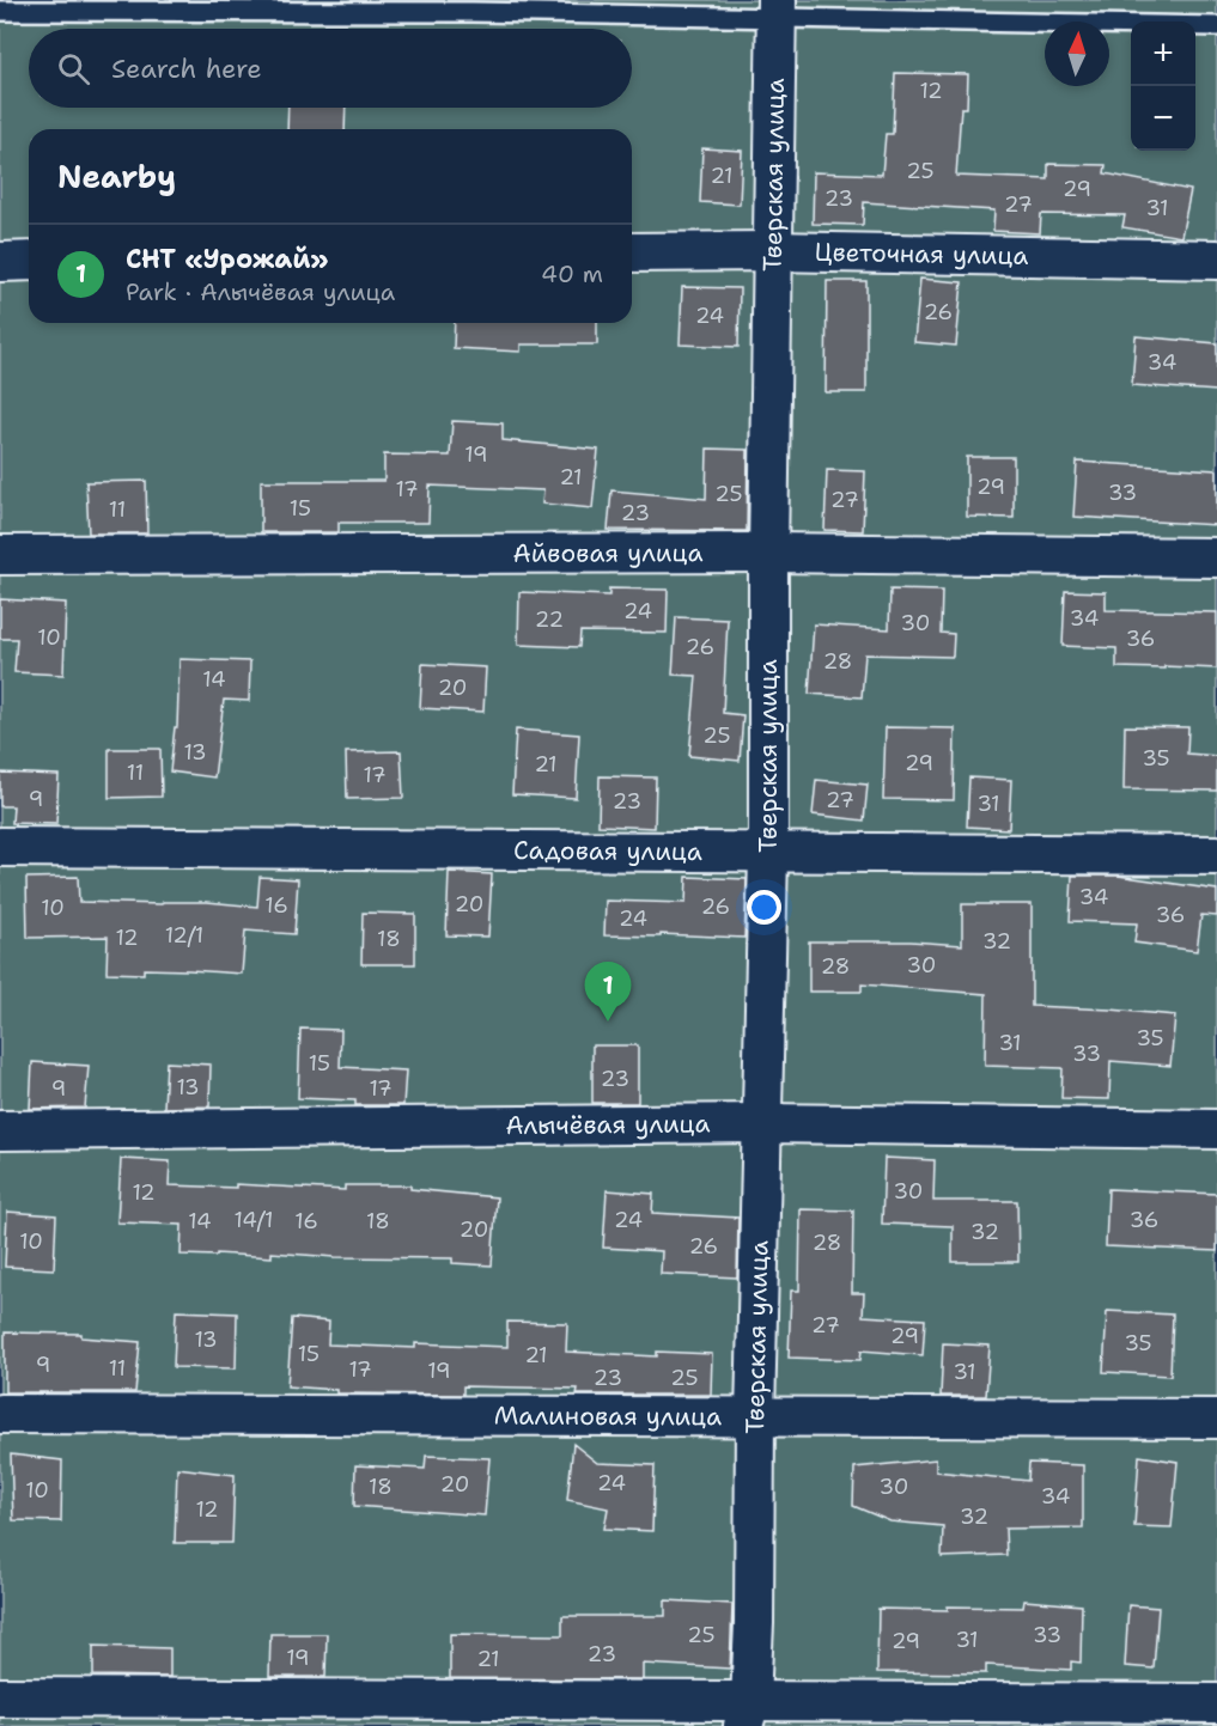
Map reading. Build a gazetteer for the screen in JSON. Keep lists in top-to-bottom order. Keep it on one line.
{"streets":{"street":["Тверская улица","Цветочная улица","Айвовая улица","Садовая улица","Алычёвая улица","Малиновая улица"]},"crossings":[["Тверская улица","Цветочная улица"],["Тверская улица","Айвовая улица"],["Тверская улица","Садовая улица"],["Тверская улица","Алычёвая улица"],["Тверская улица","Малиновая улица"]],"house_numbers":["12","25","21","29","23","27","31","26","24","34","19","21","29","17","33","25","27","15","11","23","24","34","22","30","10","36","26","28","14","20","25","13","35","29","21","11","17","9","27","23","31","34","20","16","26","10","36","24","12/1","12","18","32","30","28","35","31","33","15","23","13","9","17","30","12","14/1","24","36","14","16","18","20","32","10","28","26","27","29","13","35","15","21","9","11","17","19","31","23","25","24","20","18","30","10","34","12","32","25","33","31","29","23","19","21"],"north":"top","page":{"map_buttons":["+","−"],"search":"Search here","heading":"Nearby","list":[{"mark":"1","name":"СНТ «Урожай»","note":"Park · Алычёвая улица","value":"40 m"}],"pins":"1"}}
